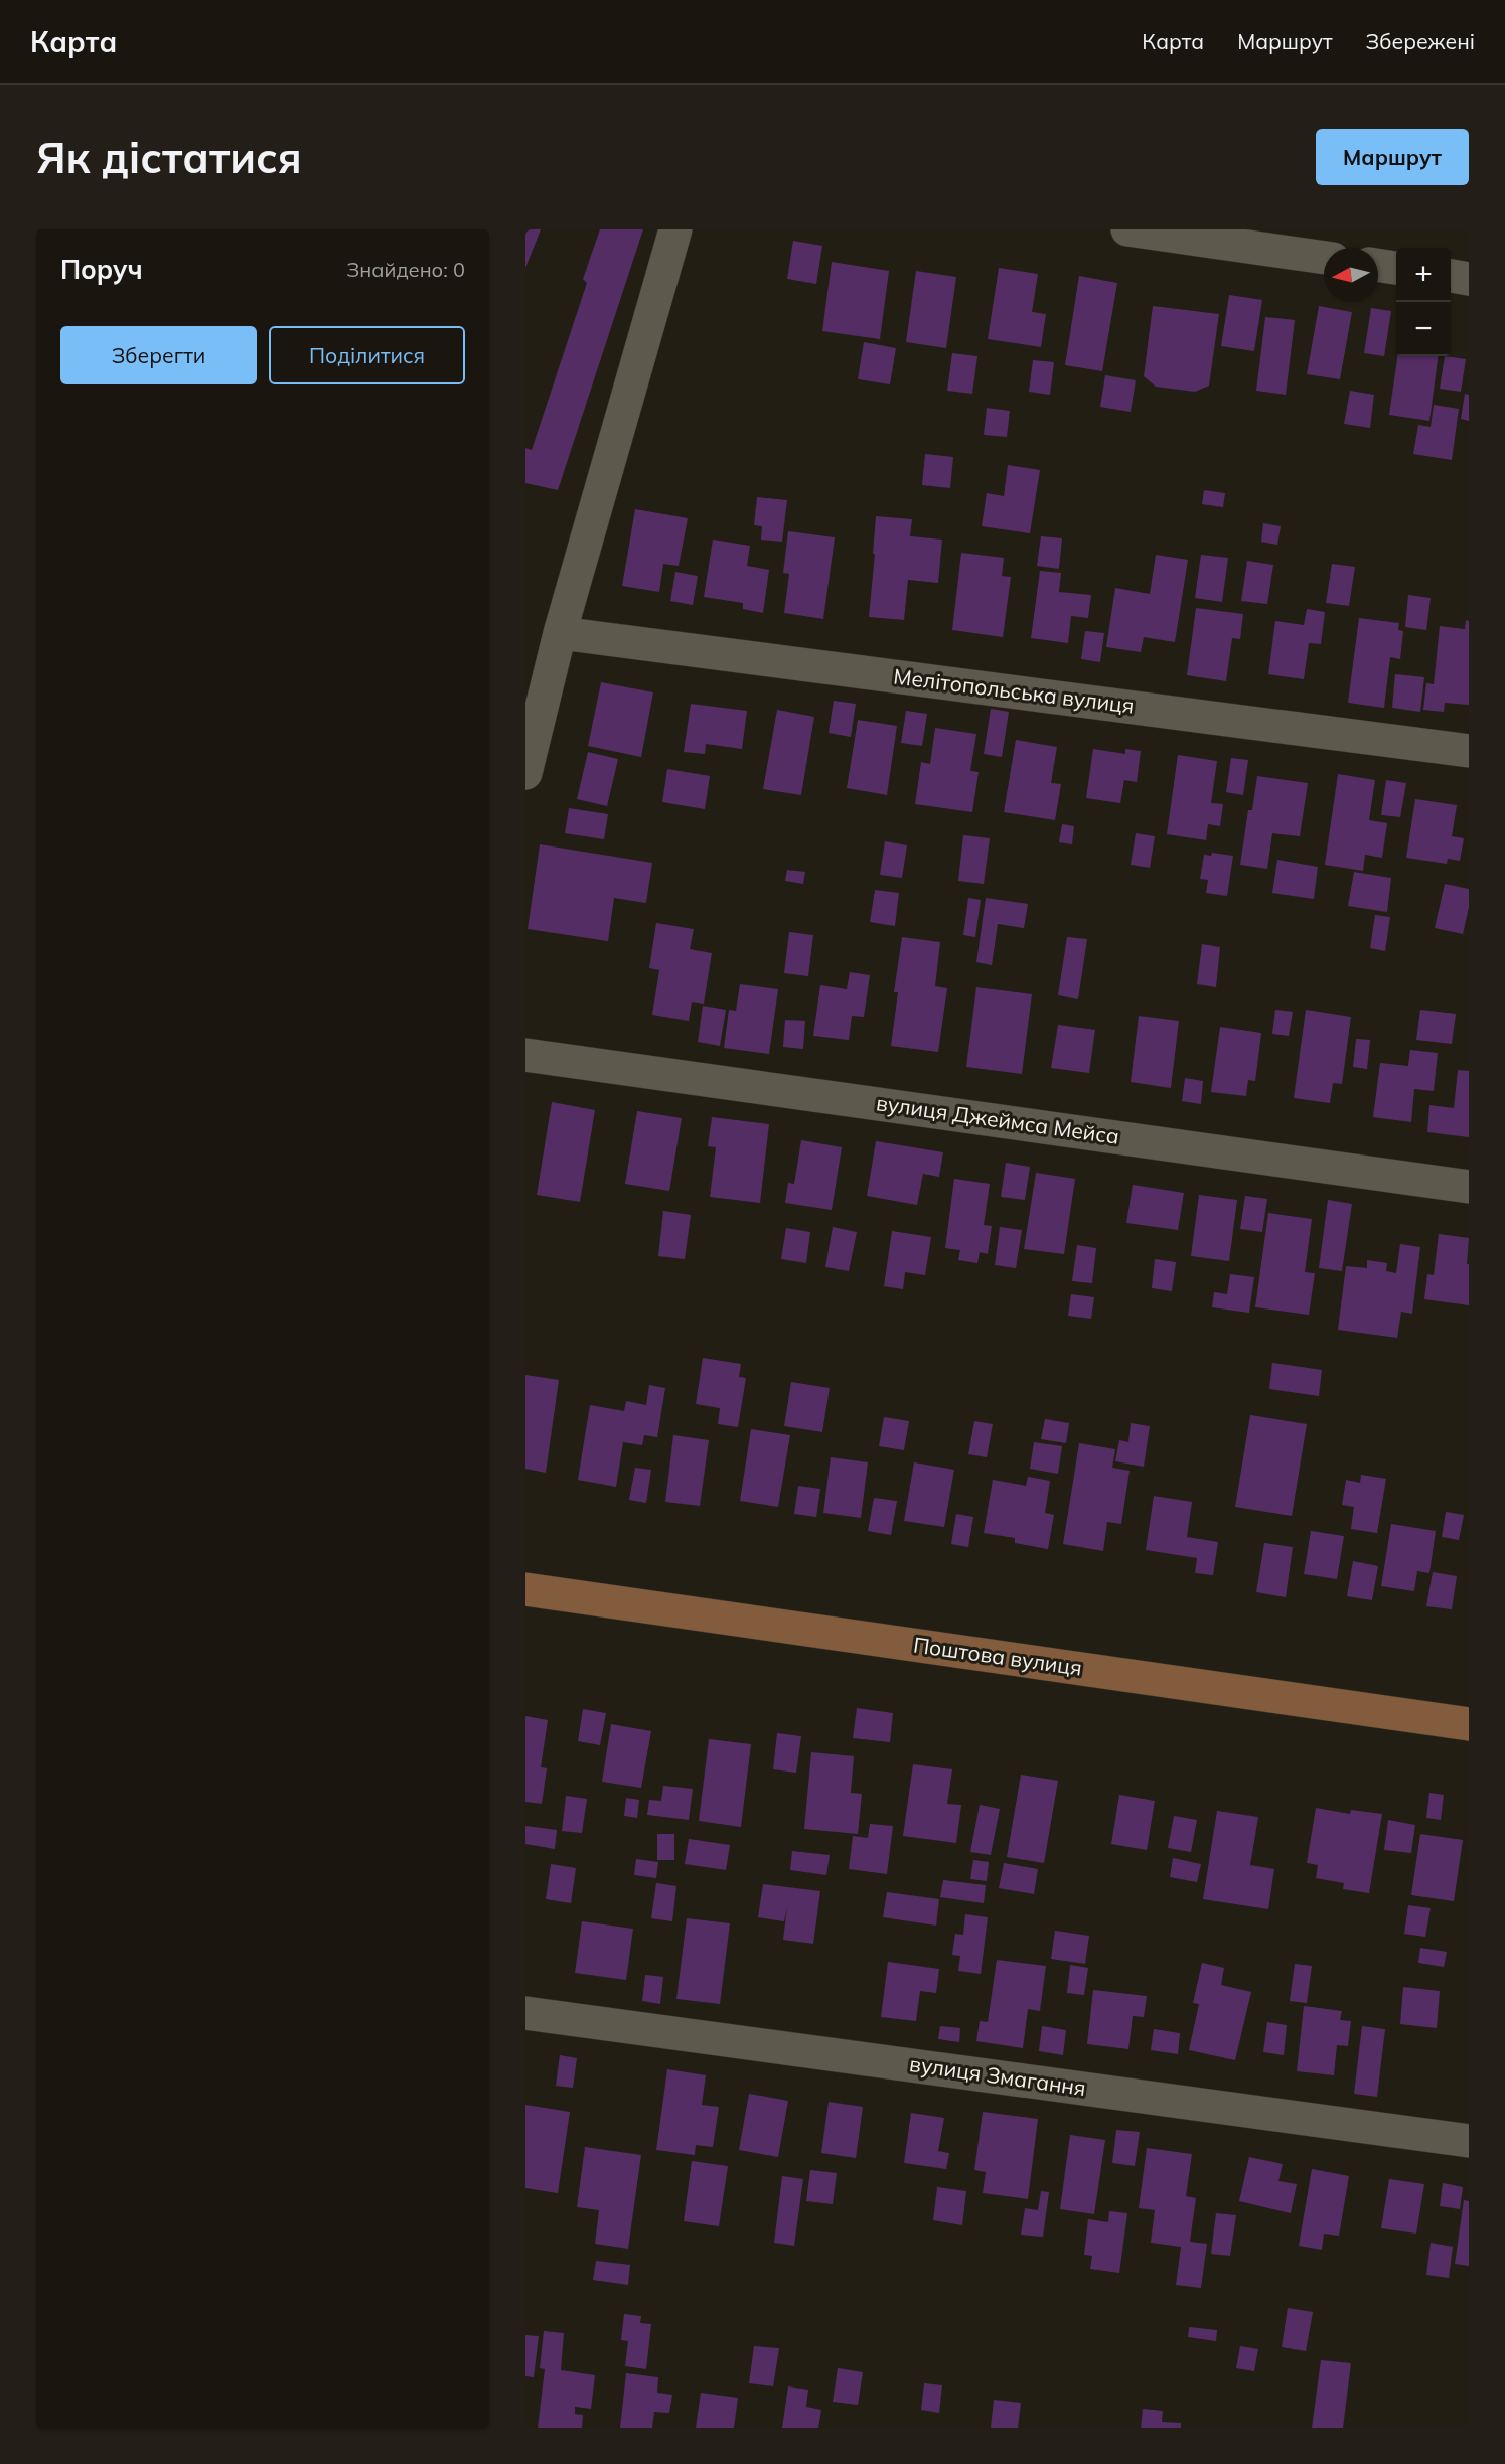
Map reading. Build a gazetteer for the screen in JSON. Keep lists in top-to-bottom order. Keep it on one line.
{"streets":{"street":["Мелітопольська вулиця","вулиця Джеймса Мейса","Поштова вулиця","вулиця Змагання"]},"north":"left","page":{"header":"Карта","nav":["Карта","Маршрут","Збережені"],"buttons":["Маршрут",["Зберегти","Поділитися"]],"title":"Як дістатися","heading":["Поруч","Знайдено: 0"],"map_buttons":["+","−"]}}
